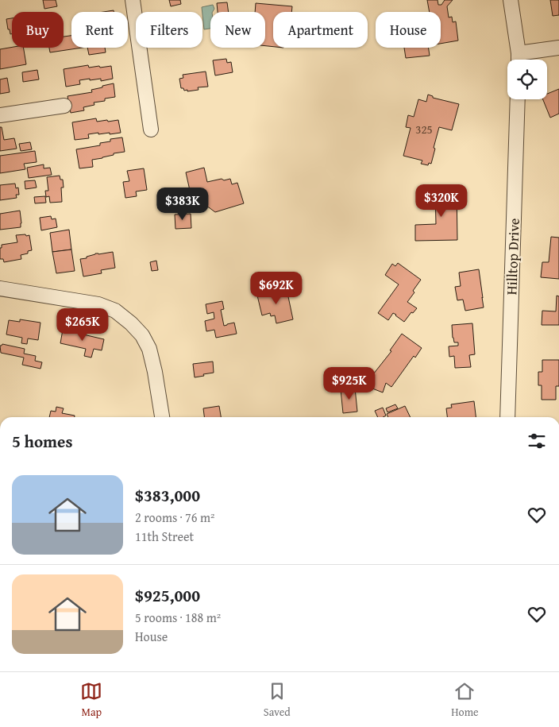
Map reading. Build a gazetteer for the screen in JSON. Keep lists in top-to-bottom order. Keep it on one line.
{"streets":{"street":["Hilltop Drive"]},"house_numbers":["325"],"page":{"chip":["Buy","Rent","Filters","New","Apartment","House"],"price":["$320K","$383K","$692K","$265K","$925K"],"heading":"5 homes","list":[{"name":"$383,000","note":"2 rooms · 76 m² · 11th Street"},{"name":"$925,000","note":"5 rooms · 188 m² · House"}],"tabs":["Map","Saved","Home"]}}
